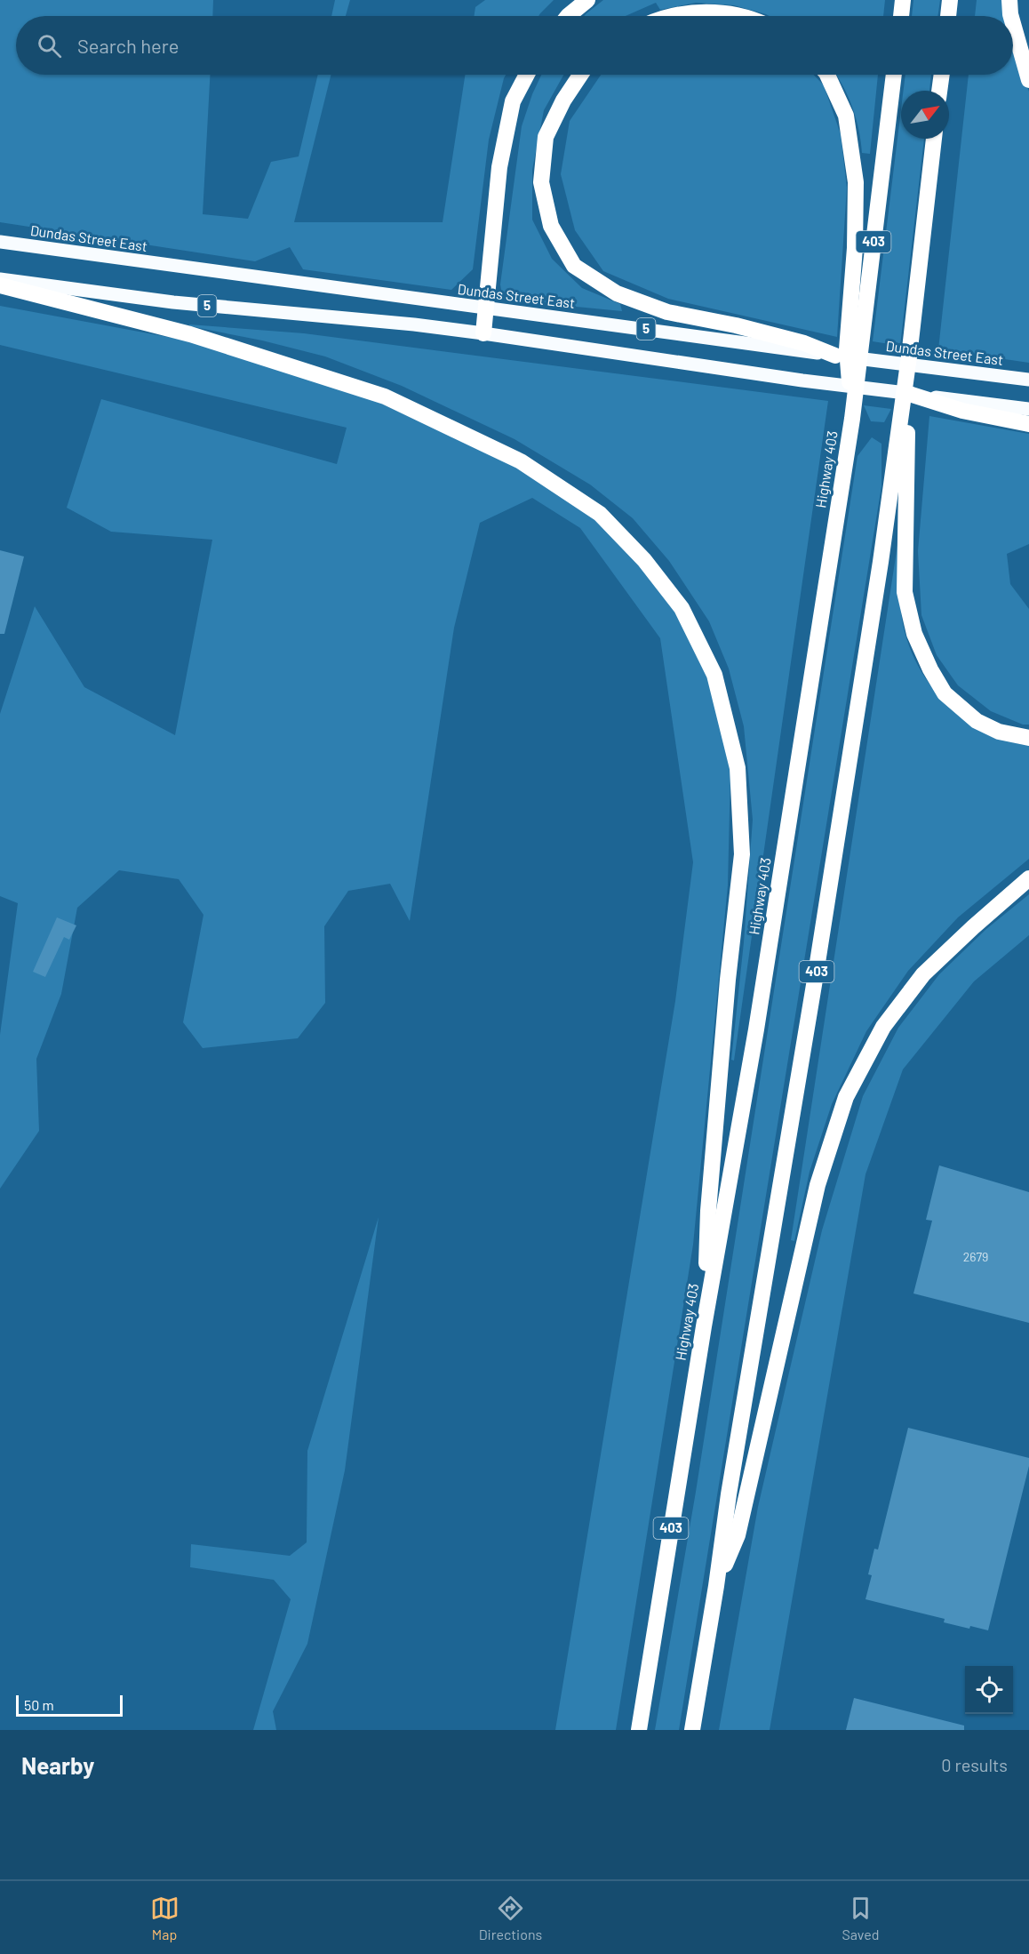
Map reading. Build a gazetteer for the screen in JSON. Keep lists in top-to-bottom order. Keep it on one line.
{"streets":{"highway":["403","Highway 403"],"main road":["Dundas Street East","5"]},"house_numbers":["2679"],"scale_bar":"50 m","north":"top right","page":{"search":"Search here","scale":"50 m","heading":["Nearby","0 results"],"nav":["Map","Directions","Saved"]}}
